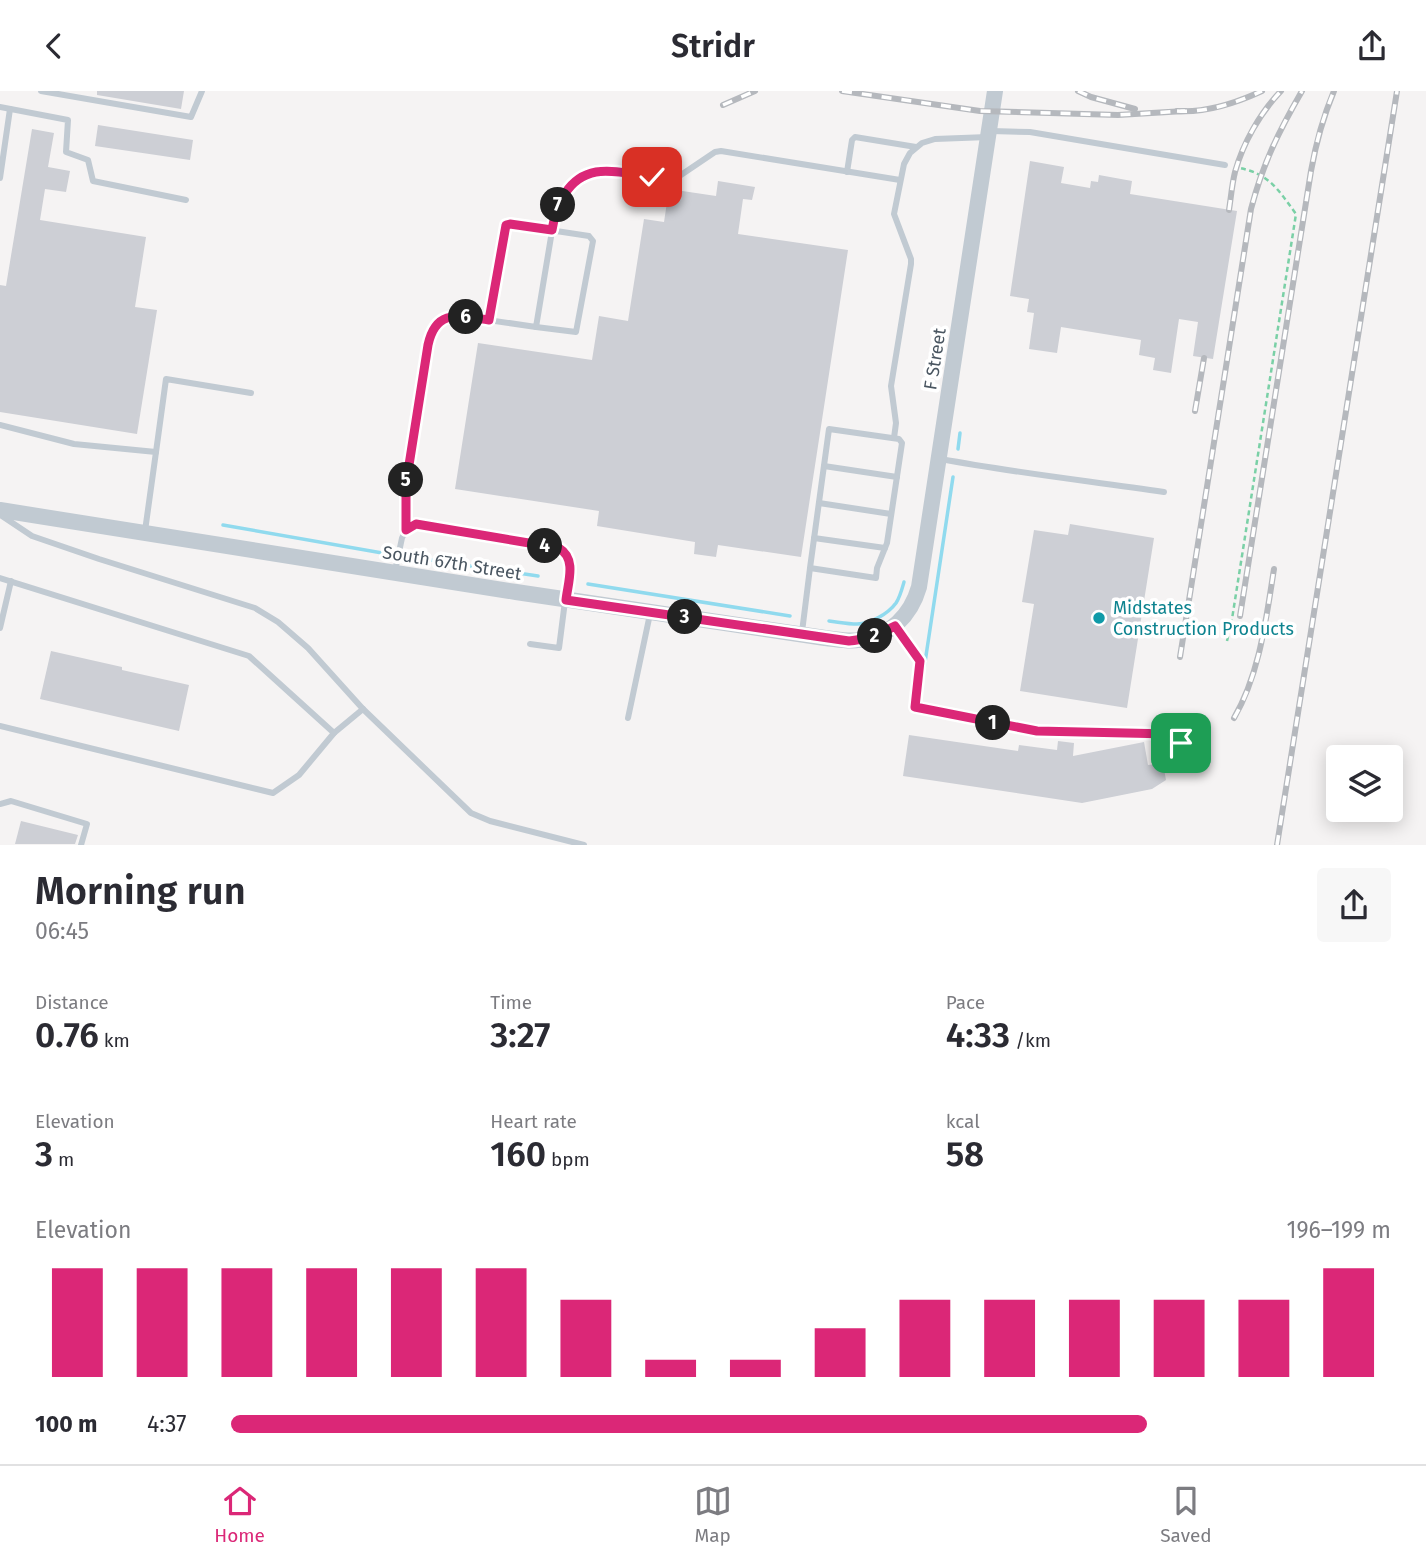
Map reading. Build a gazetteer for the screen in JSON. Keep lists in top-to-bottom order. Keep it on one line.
{"streets":{"street":["F Street","South 67th Street"]},"crossings":[["F Street","South 67th Street"]],"places":["Midstates Construction Products"],"page":{"header":"Stridr","pins":["7","6","5","4","3","2","1"],"heading":["Morning run","06:45"],"stats":[["Distance","0.76 km"],["Time","3:27"],["Pace","4:33 /km"],["Elevation","3 m"],["Heart rate","160 bpm"],["kcal","58"]],"chart":["Elevation","196–199 m"],"list":[{"name":"100 m","note":"4:37"}],"tabs":["Home","Map","Saved"]}}
